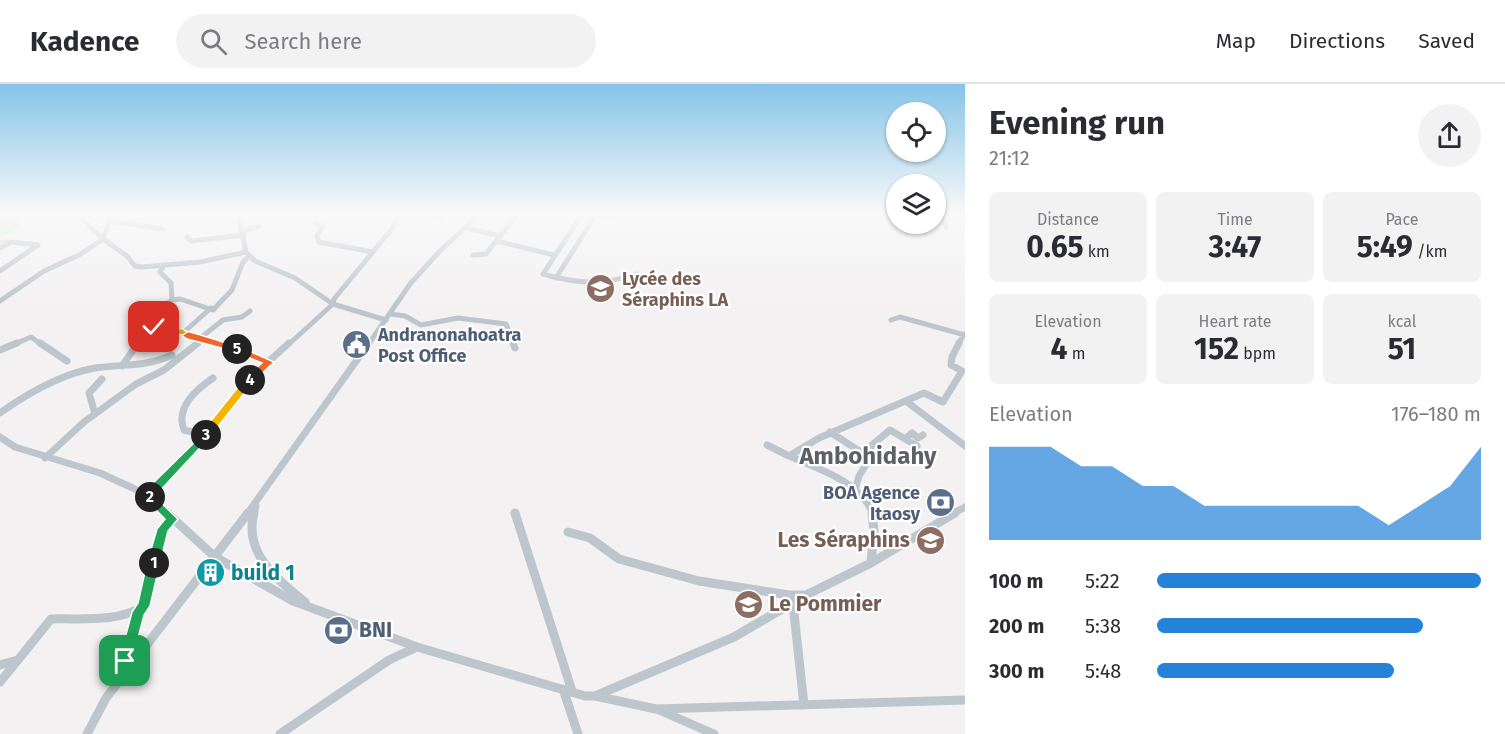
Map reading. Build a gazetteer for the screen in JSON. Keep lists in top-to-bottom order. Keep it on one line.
{"districts":["Ambohidahy"],"places":{"school or university":["Lycée des Séraphins LA","Les Séraphins","Le Pommier"],"public building":["Andranonahoatra Post Office"],"bank":["BOA Agence Itaosy","BNI"],"building":["build 1"]},"page":{"header":"Kadence","search":"Search here","nav":["Map","Directions","Saved"],"heading":["Evening run","21:12"],"stats":[["Distance","0.65 km"],["Time","3:47"],["Pace","5:49 /km"],["Elevation","4 m"],["Heart rate","152 bpm"],["kcal","51"]],"pins":["5","4","3","2","1"],"chart":["Elevation","176–180 m"],"list":[{"name":"100 m","note":"5:22"},{"name":"200 m","note":"5:38"},{"name":"300 m","note":"5:48"}]}}
